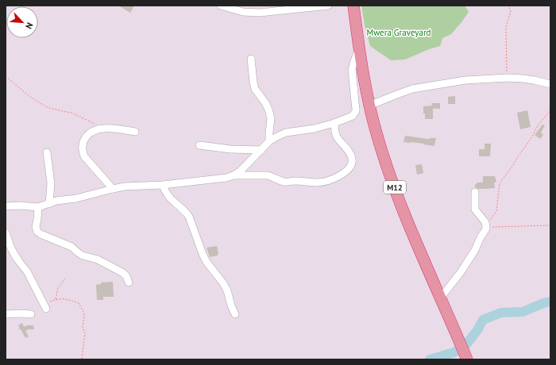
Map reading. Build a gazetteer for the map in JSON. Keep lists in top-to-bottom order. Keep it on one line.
{"streets":{"highway":["M12"]},"parks":["Mwera Graveyard"],"north":"bottom right"}
